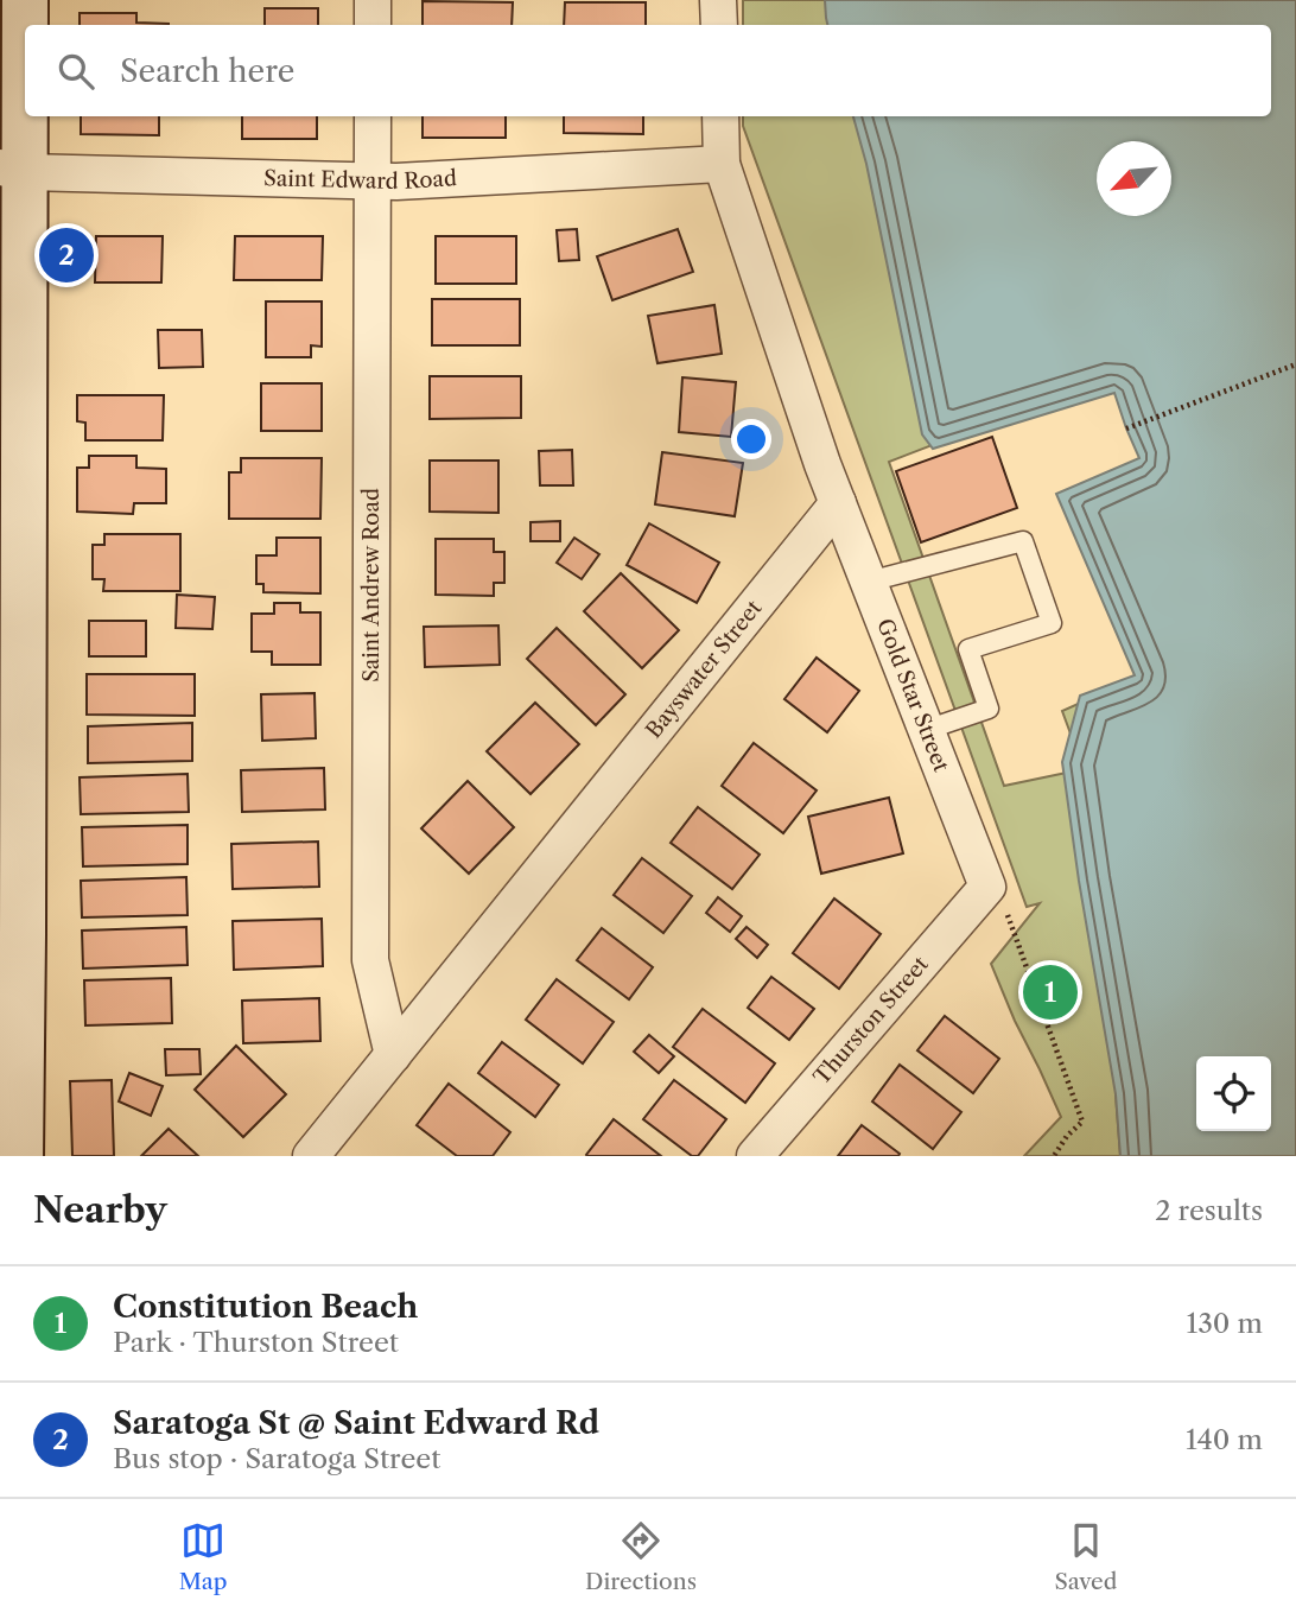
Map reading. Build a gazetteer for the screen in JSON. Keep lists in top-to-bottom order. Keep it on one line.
{"streets":{"street":["Saint Edward Road","Saint Andrew Road","Bayswater Street","Gold Star Street","Thurston Street"]},"crossings":[["Saint Edward Road","Saint Andrew Road"],["Saint Andrew Road","Bayswater Street"],["Bayswater Street","Gold Star Street"],["Gold Star Street","Thurston Street"]],"north":"bottom left","page":{"search":"Search here","pins":["2","1"],"heading":["Nearby","2 results"],"list":[{"mark":"1","name":"Constitution Beach","note":"Park · Thurston Street","value":"130 m"},{"mark":"2","name":"Saratoga St @ Saint Edward Rd","note":"Bus stop · Saratoga Street","value":"140 m"}],"nav":["Map","Directions","Saved"]}}
